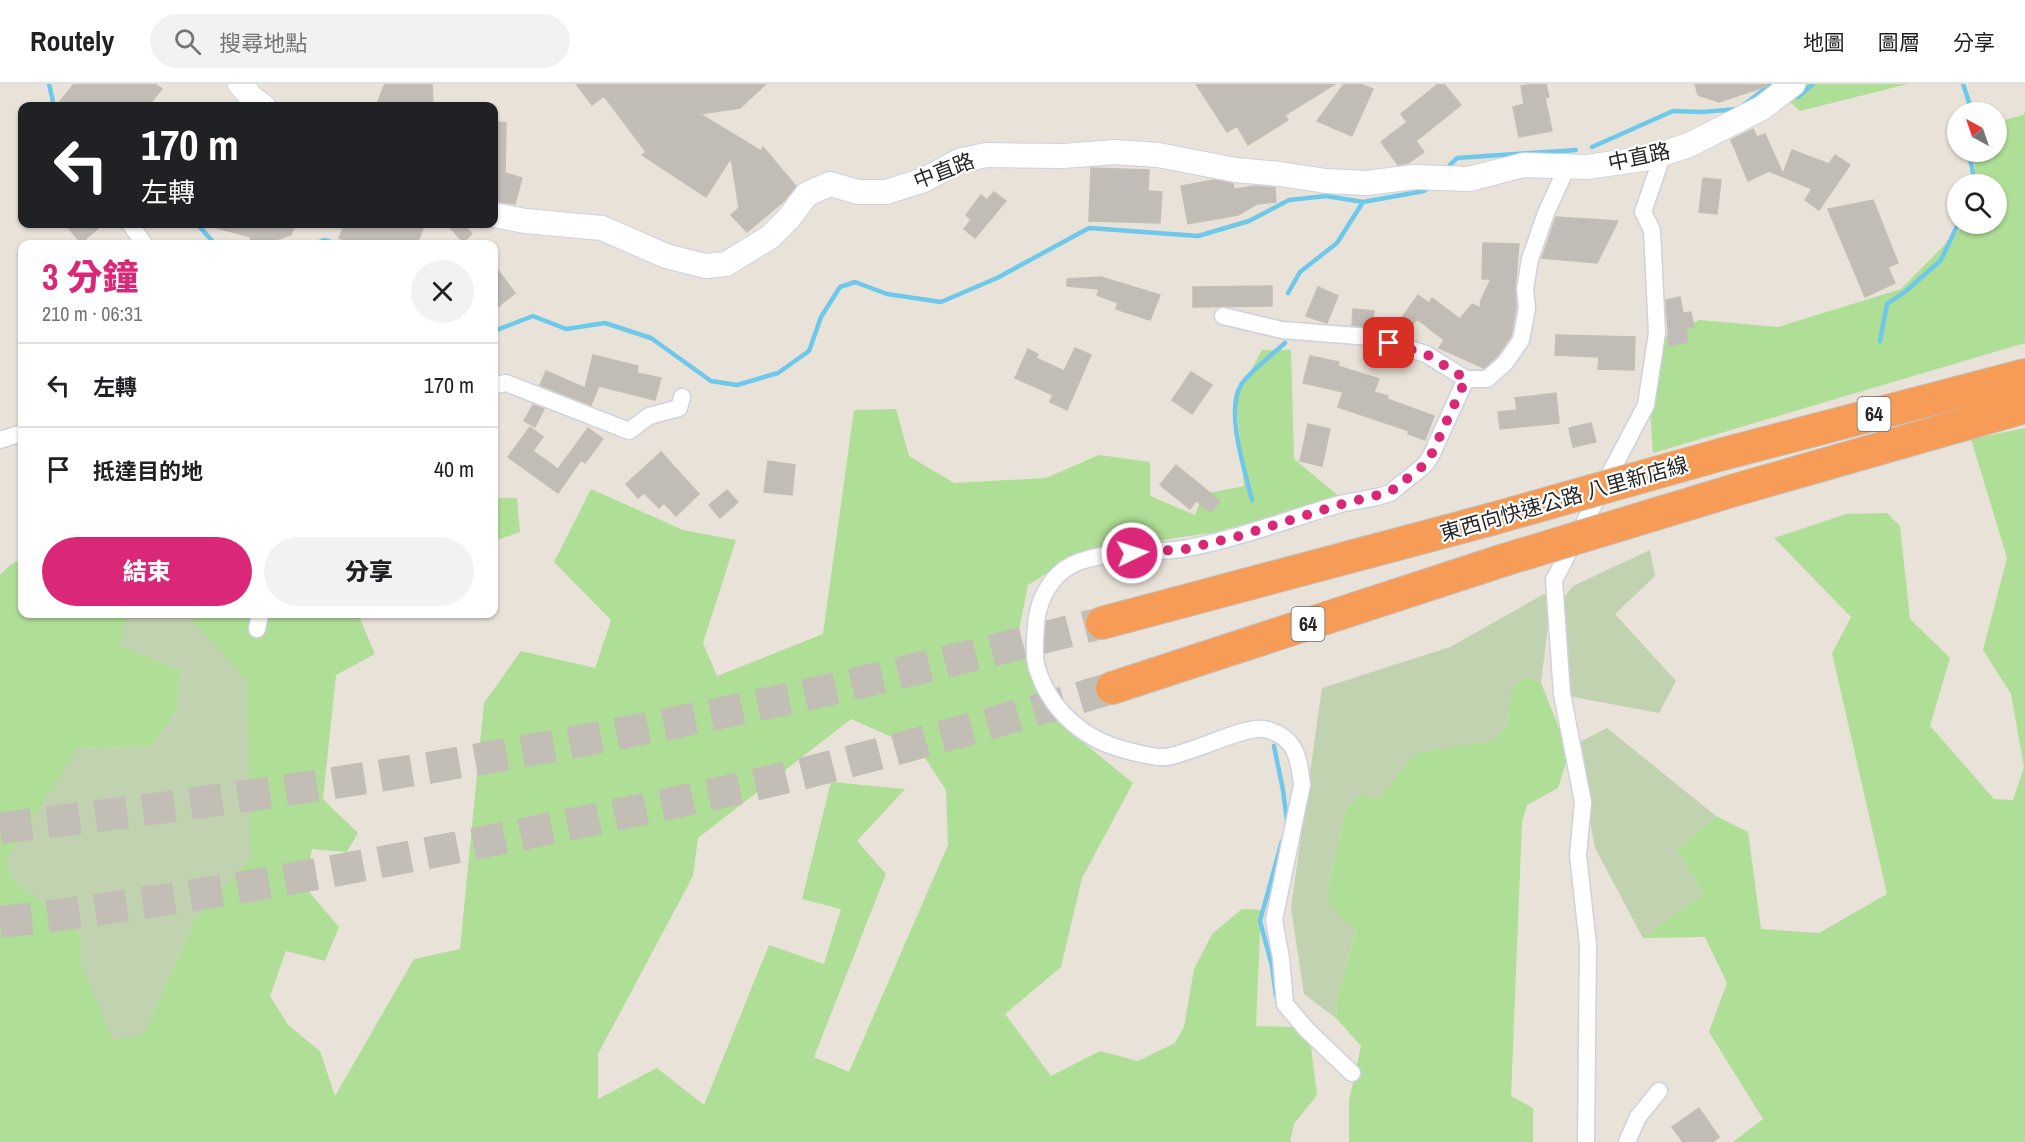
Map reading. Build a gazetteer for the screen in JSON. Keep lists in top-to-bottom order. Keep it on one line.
{"streets":{"highway":["64","東西向快速公路 八里新店線"],"street":["中直路"]},"north":"top left","page":{"header":"Routely","search":"搜尋地點","nav":["地圖","圖層","分享"],"turn":["170 m","左轉"],"heading":["3 分鐘","210 m · 06:31"],"list":[{"name":"左轉","value":"170 m"},{"name":"抵達目的地","value":"40 m"}],"buttons":["結束","分享"]}}
